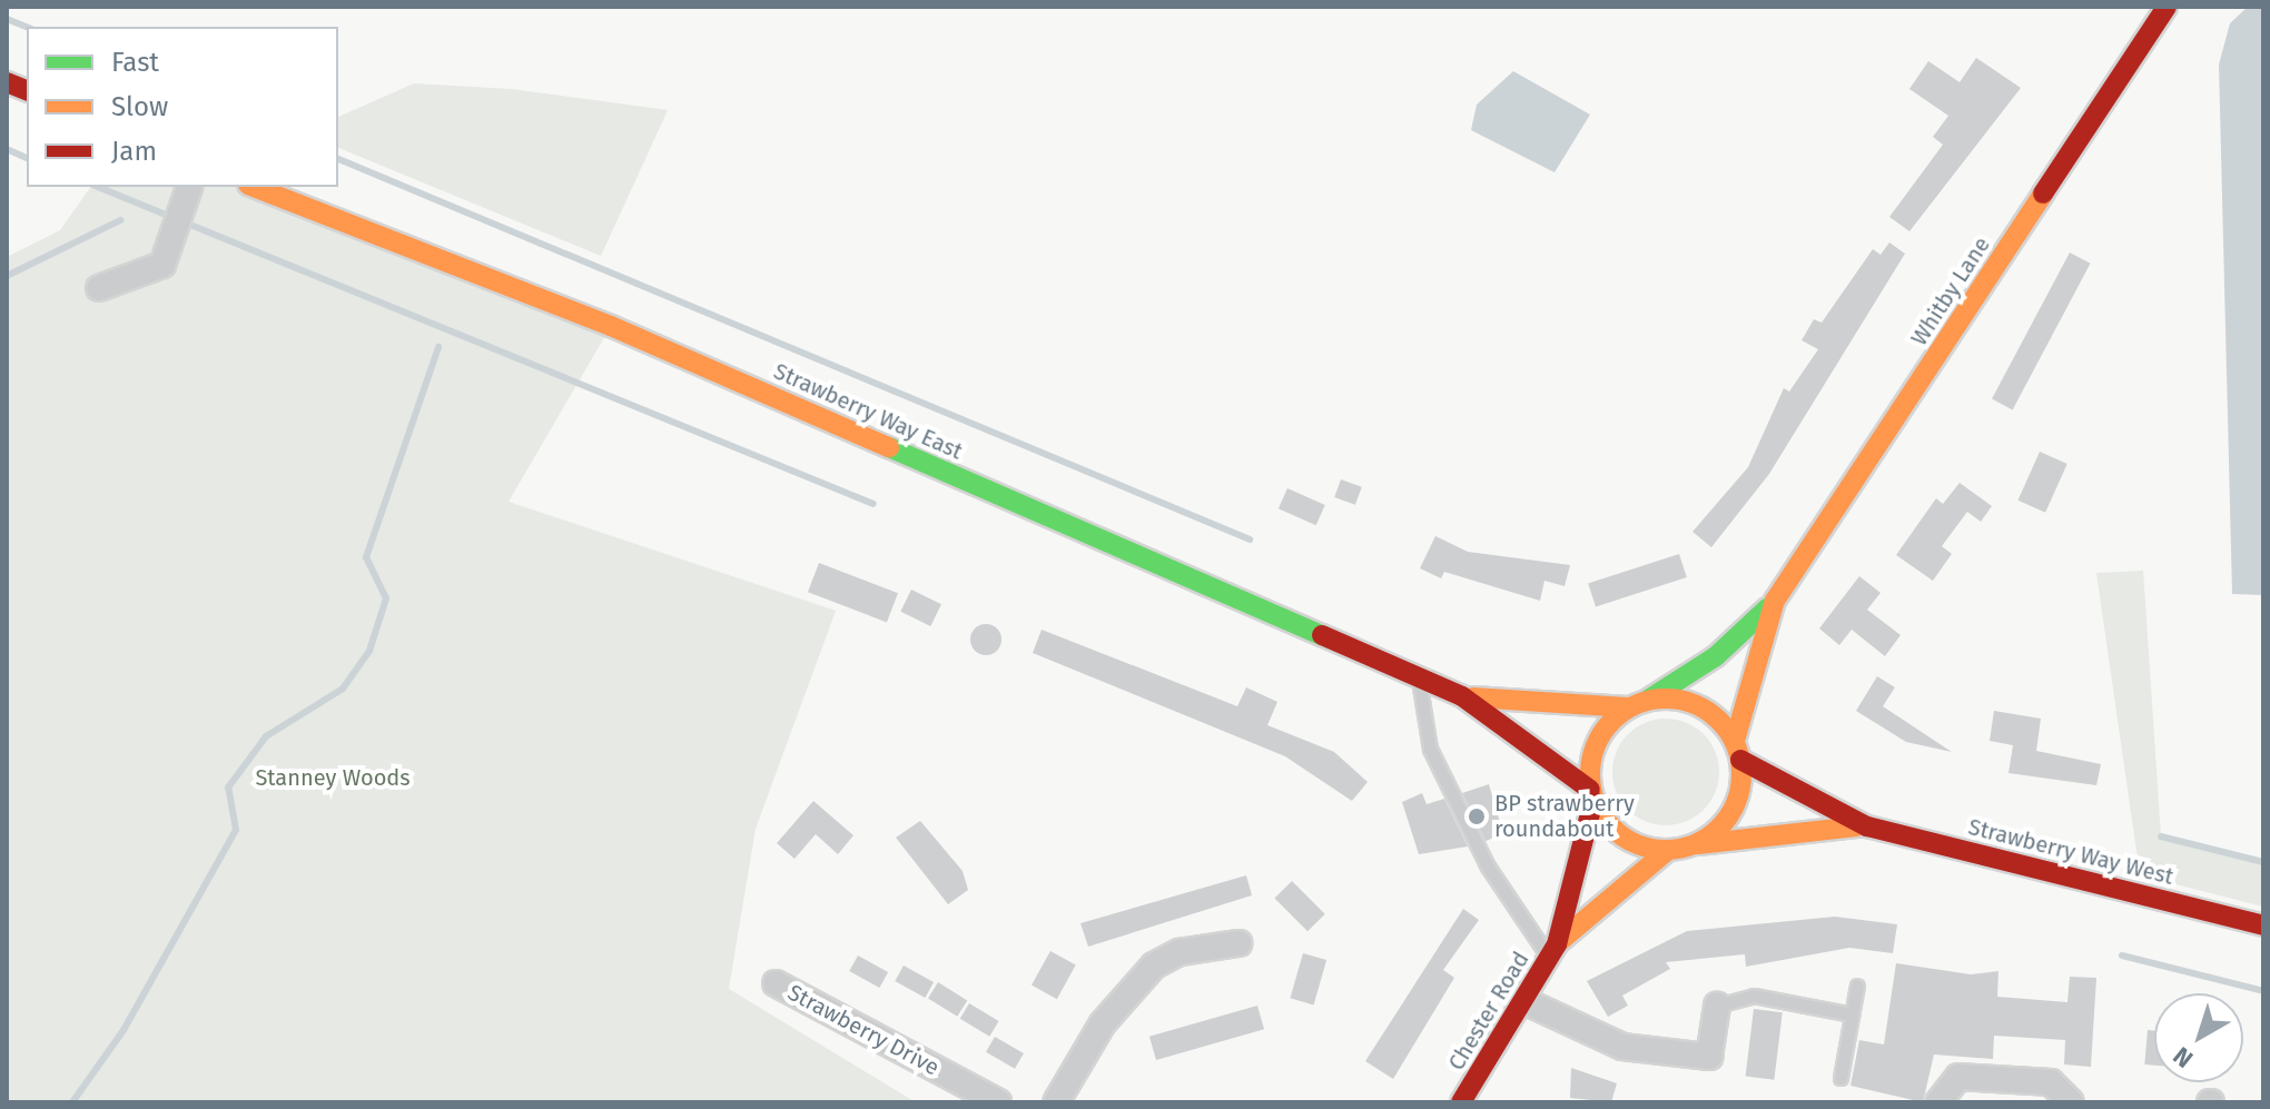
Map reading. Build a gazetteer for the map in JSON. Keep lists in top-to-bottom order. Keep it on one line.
{"streets":{"main road":["Whitby Lane","Strawberry Way East","Strawberry Way West","Chester Road"],"street":["Strawberry Drive"]},"crossings":[["Whitby Lane","Strawberry Way East"],["Whitby Lane","Strawberry Way West"],["Whitby Lane","Chester Road"],["Strawberry Way East","Strawberry Way West"],["Strawberry Way East","Chester Road"],["Strawberry Way West","Chester Road"]],"parks":["Stanney Woods"],"places":["BP strawberry roundabout"],"legend":["Fast","Slow","Jam"],"north":"bottom left"}
